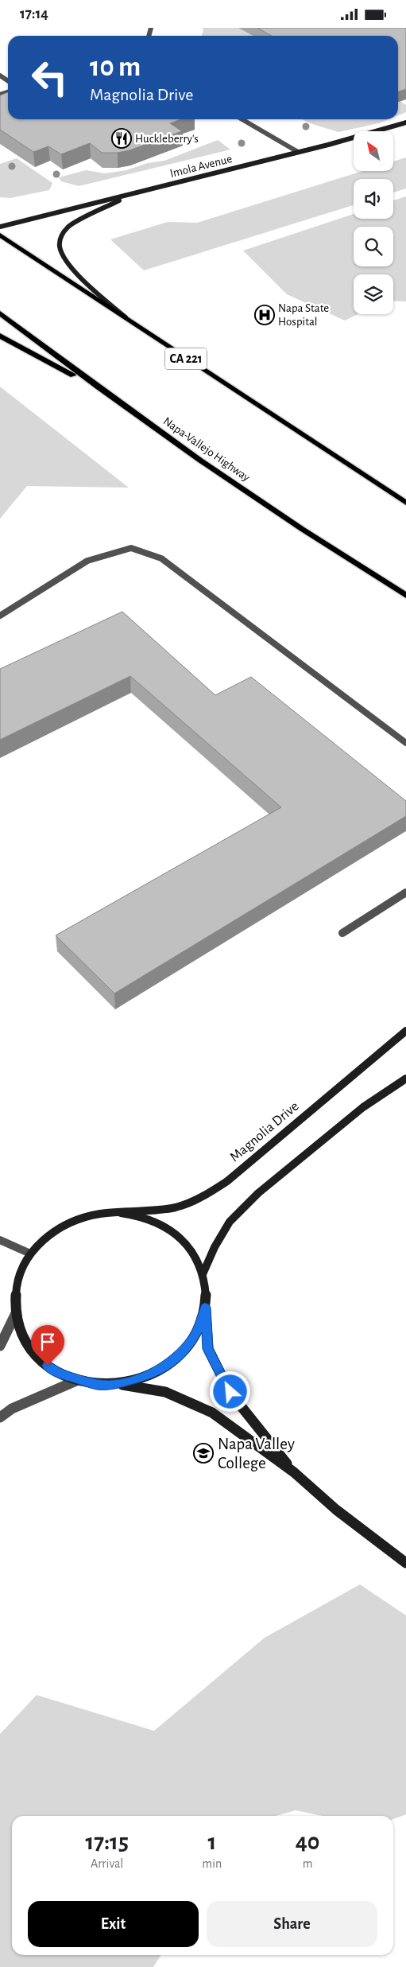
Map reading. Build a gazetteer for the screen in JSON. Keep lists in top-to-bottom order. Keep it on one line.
{"streets":{"main road":["CA 221","Napa-Vallejo Highway"],"street":["Imola Avenue","Magnolia Drive"]},"places":{"restaurant":["Huckleberry's"],"hospital":["Napa State Hospital"],"school or university":["Napa Valley College"]},"north":"top left","page":{"status":"17:14","turn":["10 m","Magnolia Drive"],"eta":["17:15","Arrival","1","min","40","m"],"buttons":["Exit","Share"]}}
